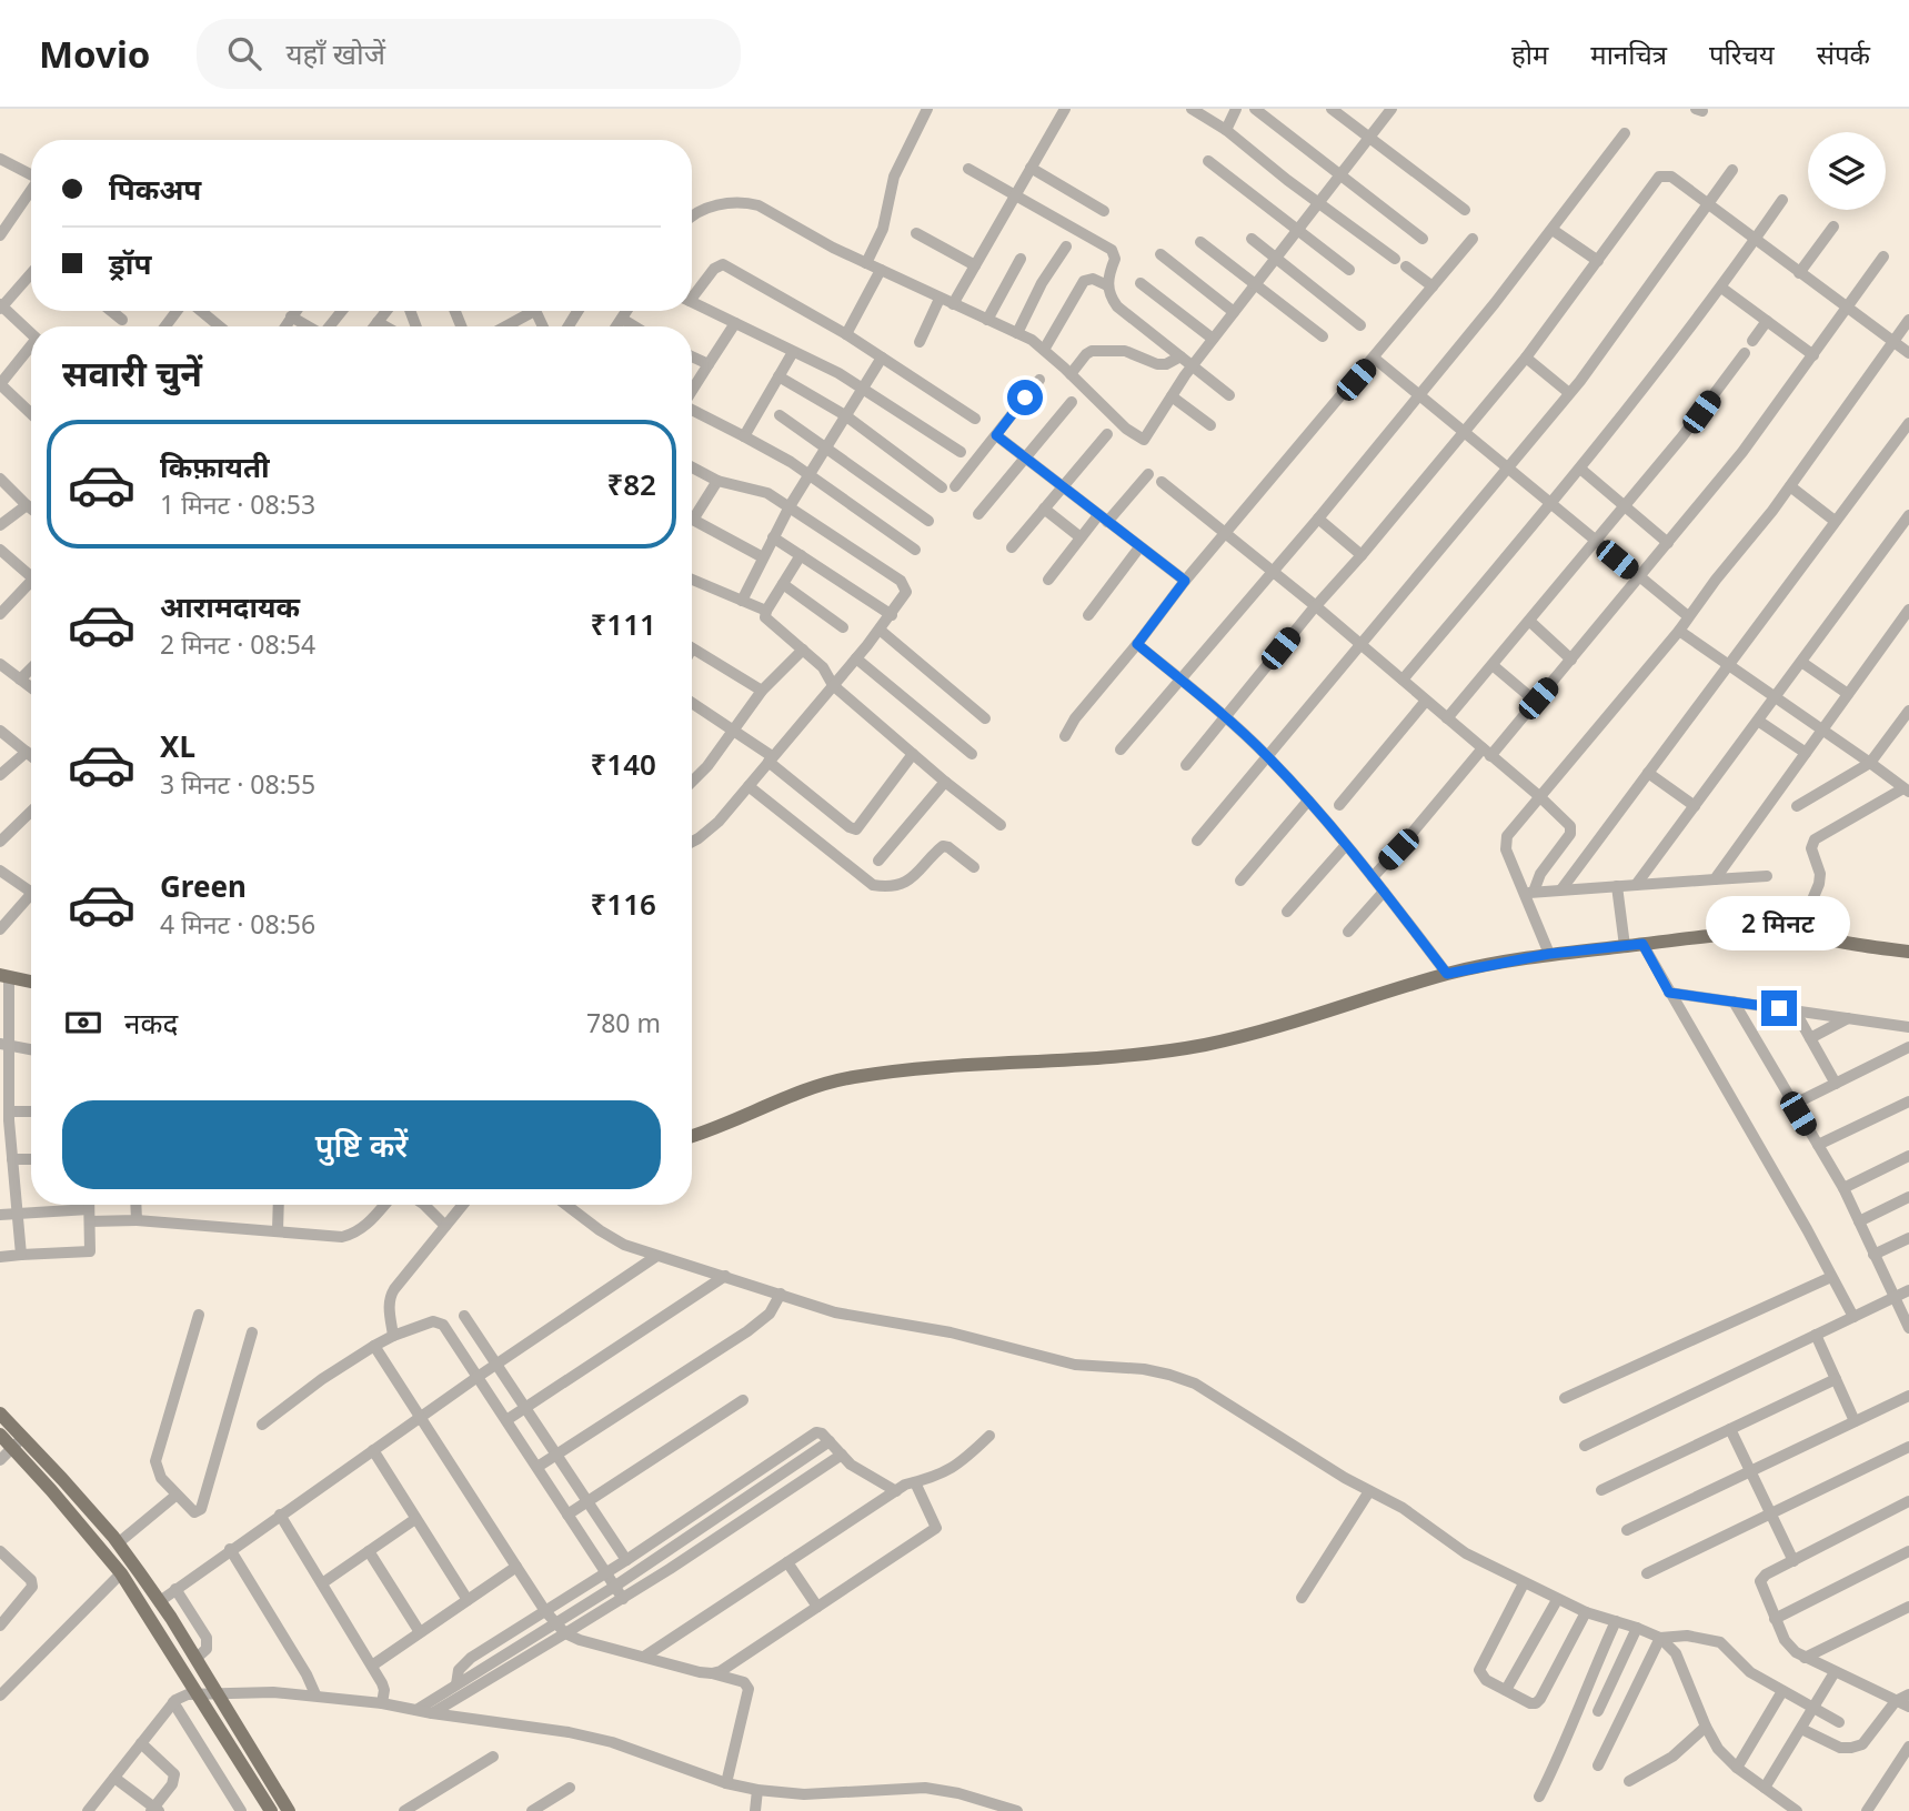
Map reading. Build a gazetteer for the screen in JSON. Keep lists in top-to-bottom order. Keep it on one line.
{"page":{"header":"Movio","search":"यहाँ खोजें","nav":["होम","मानचित्र","परिचय","संपर्क"],"banner":["पिकअप","ड्रॉप"],"heading":"सवारी चुनें","list":[{"name":"किफ़ायती","note":"1 मिनट · 08:53","value":"₹82"},{"name":"आरामदायक","note":"2 मिनट · 08:54","value":"₹111"},{"name":"XL","note":"3 मिनट · 08:55","value":"₹140"},{"name":"Green","note":"4 मिनट · 08:56","value":"₹116"}],"bubble":"2 मिनट","pay":["नकद","780 m"],"buttons":"पुष्टि करें"}}
